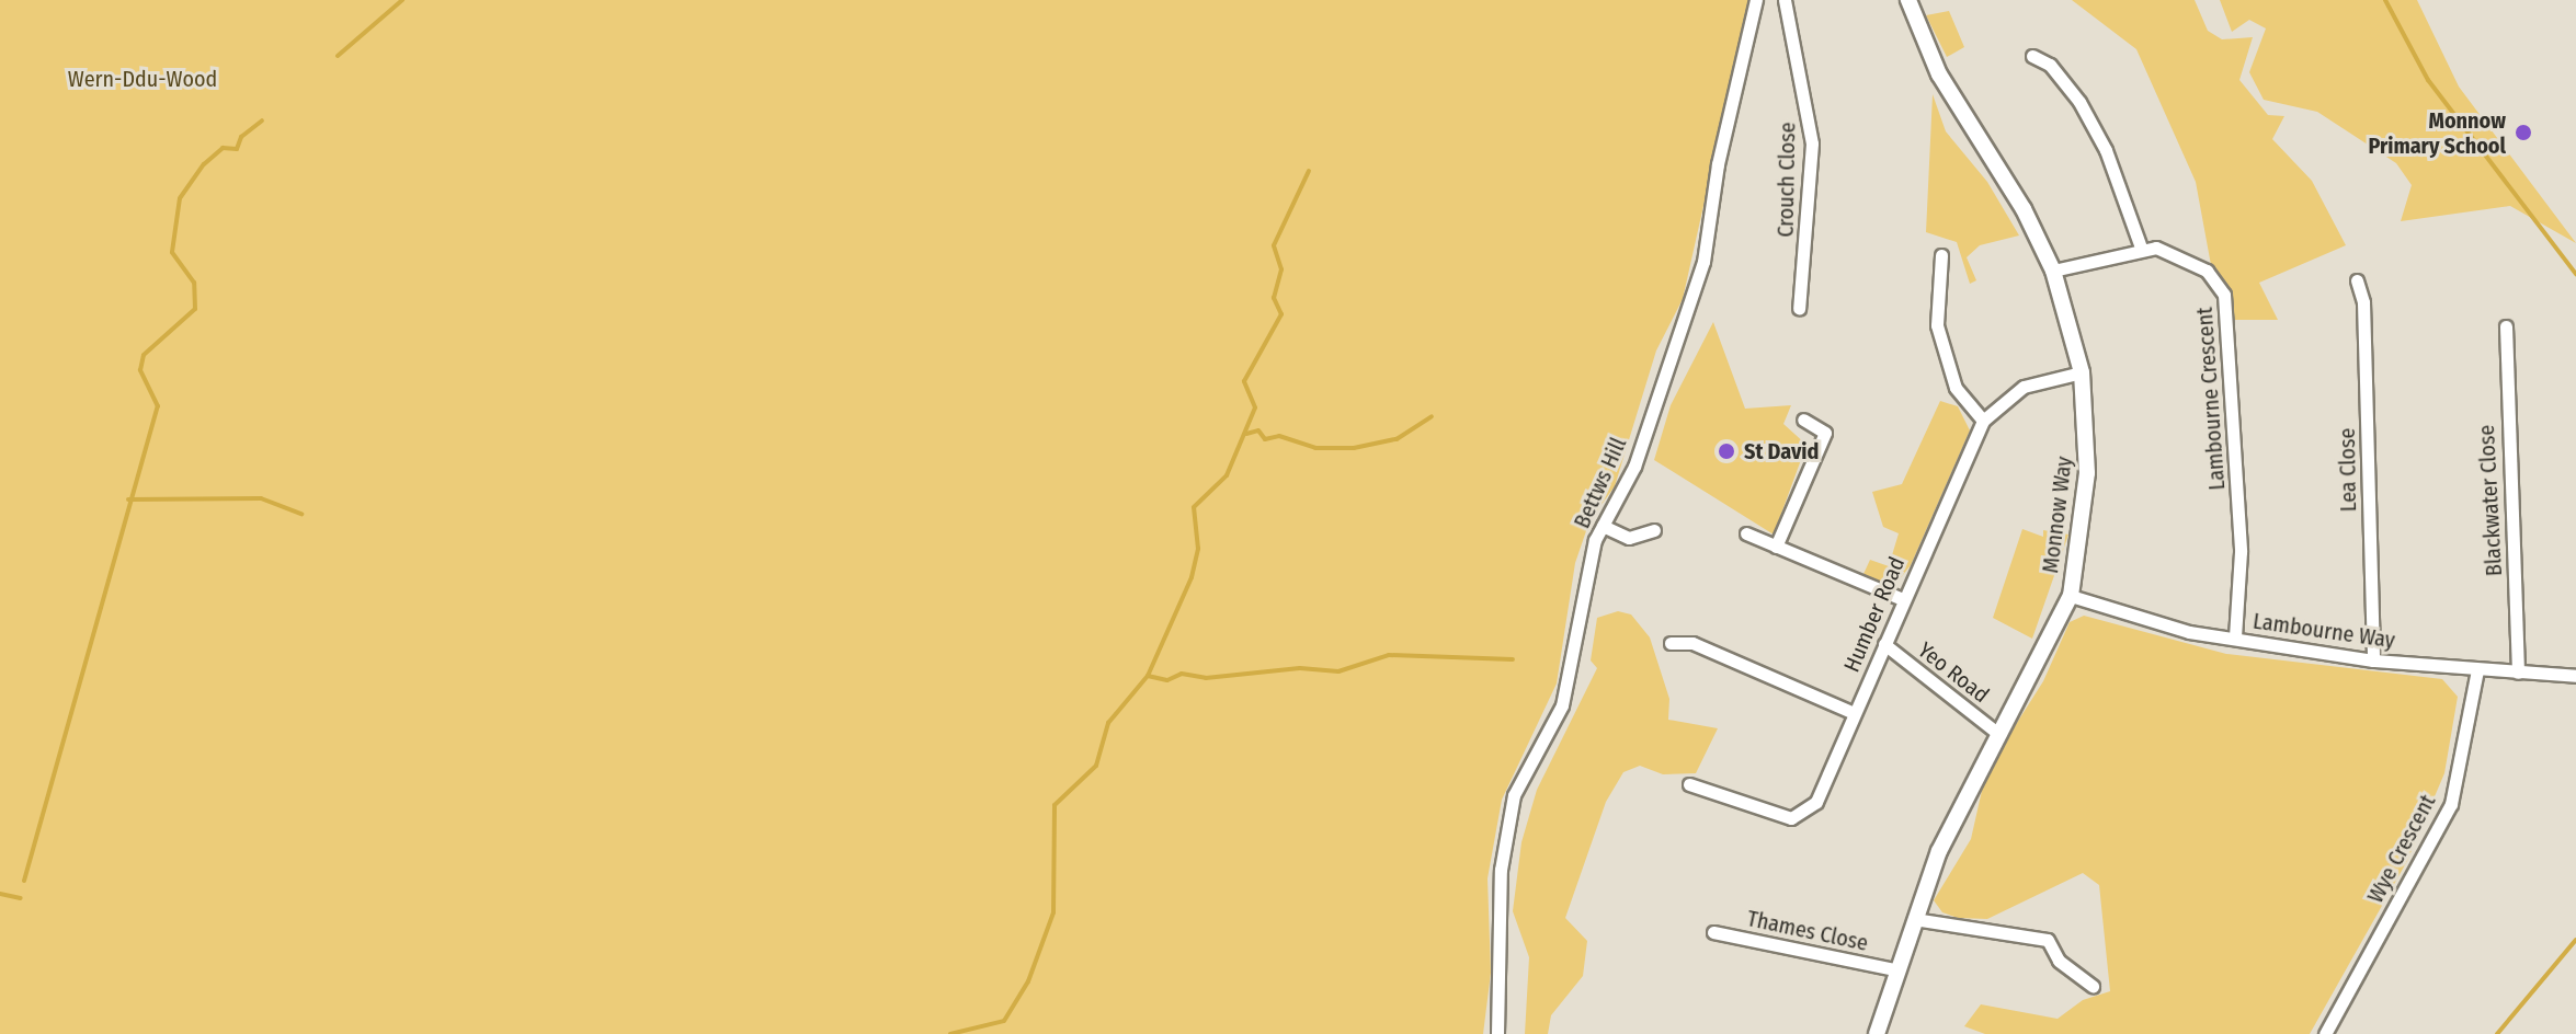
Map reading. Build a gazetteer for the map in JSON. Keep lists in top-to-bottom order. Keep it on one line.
{"streets":{"street":["Crouch Close","Lambourne Crescent","Lea Close","Bettws Hill","Blackwater Close","Monnow Way","Humber Road","Lambourne Way","Yeo Road","Wye Crescent","Thames Close"]},"crossings":[["Lambourne Crescent","Monnow Way"],["Lambourne Crescent","Lambourne Way"],["Lea Close","Lambourne Way"],["Blackwater Close","Lambourne Way"],["Monnow Way","Humber Road"],["Monnow Way","Lambourne Way"],["Monnow Way","Yeo Road"],["Monnow Way","Thames Close"],["Humber Road","Yeo Road"],["Lambourne Way","Wye Crescent"]],"parks":["Wern-Ddu-Wood"],"places":["Monnow Primary School","St David"]}
